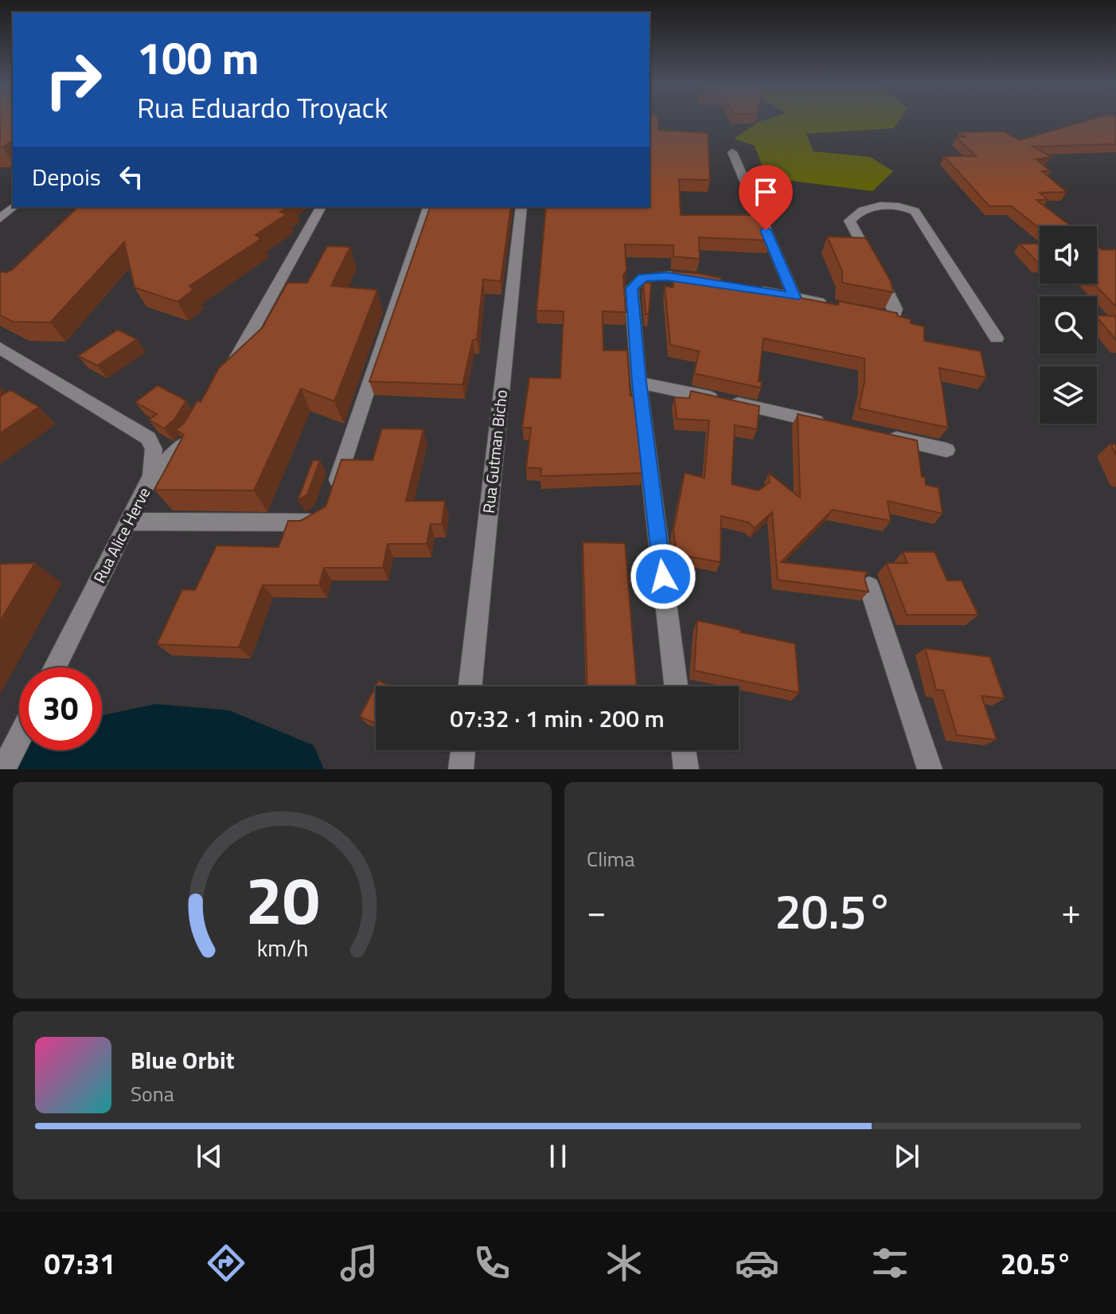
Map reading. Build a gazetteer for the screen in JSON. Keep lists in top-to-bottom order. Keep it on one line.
{"streets":{"street":["Rua Gutman Bicho","Rua Alice Herve"]},"page":{"turn":["100 m","Rua Eduardo Troyack"],"then":"Depois","limit":"30","trip":"07:32 · 1 min · 200 m","tile":"Clima","heat":["−","20.5°","+"],"song":["Blue Orbit","Sona"],"tabs":["07:31","20.5°"],"gauge":["20","km/h"]}}
